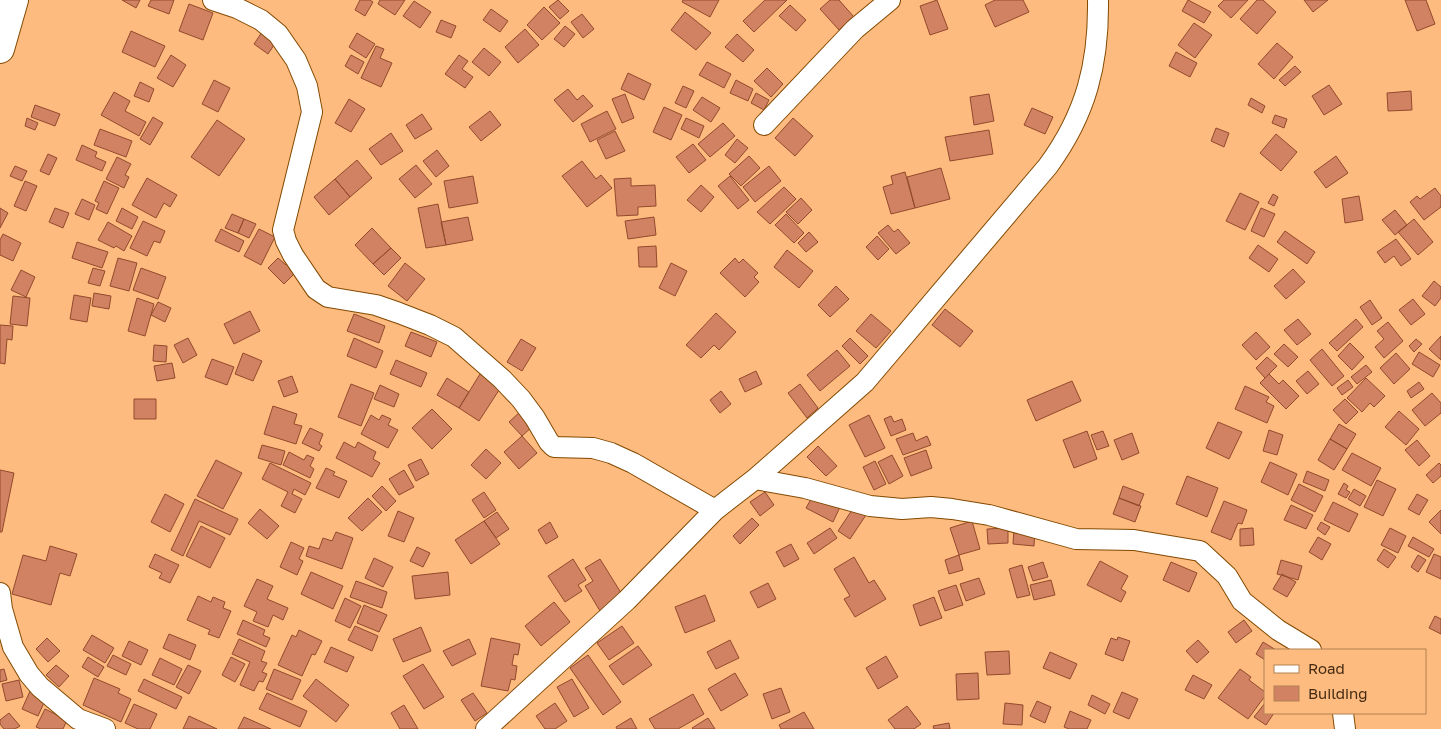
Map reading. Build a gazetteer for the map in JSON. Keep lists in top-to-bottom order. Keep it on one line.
{"legend":["Road","Building"]}
